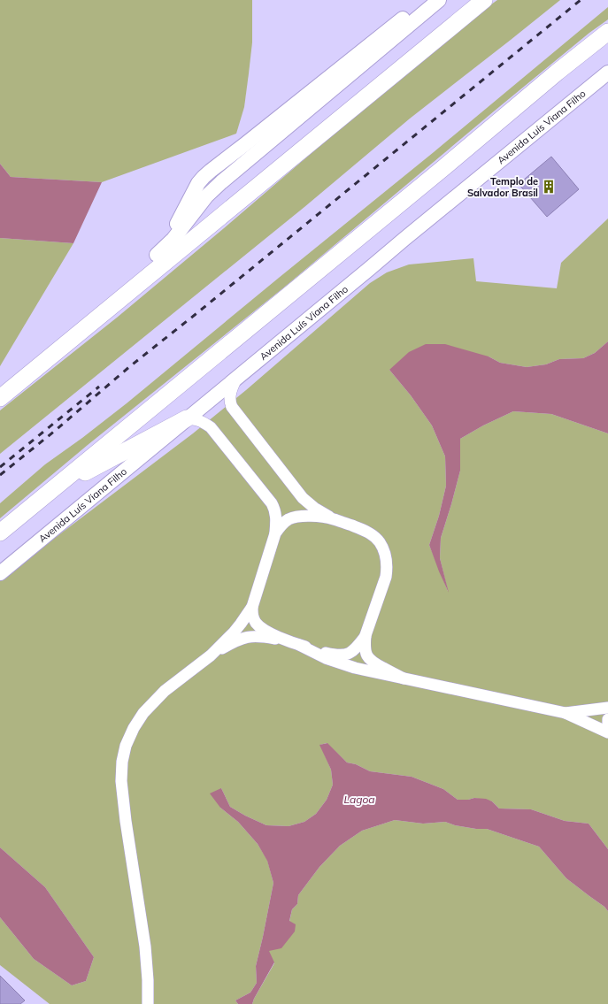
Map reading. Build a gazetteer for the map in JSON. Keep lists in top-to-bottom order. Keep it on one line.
{"streets":{"main road":["Avenida Luís Viana Filho"]},"water":["Lagoa"],"places":{"building":["Templo de Salvador Brasil"]}}
